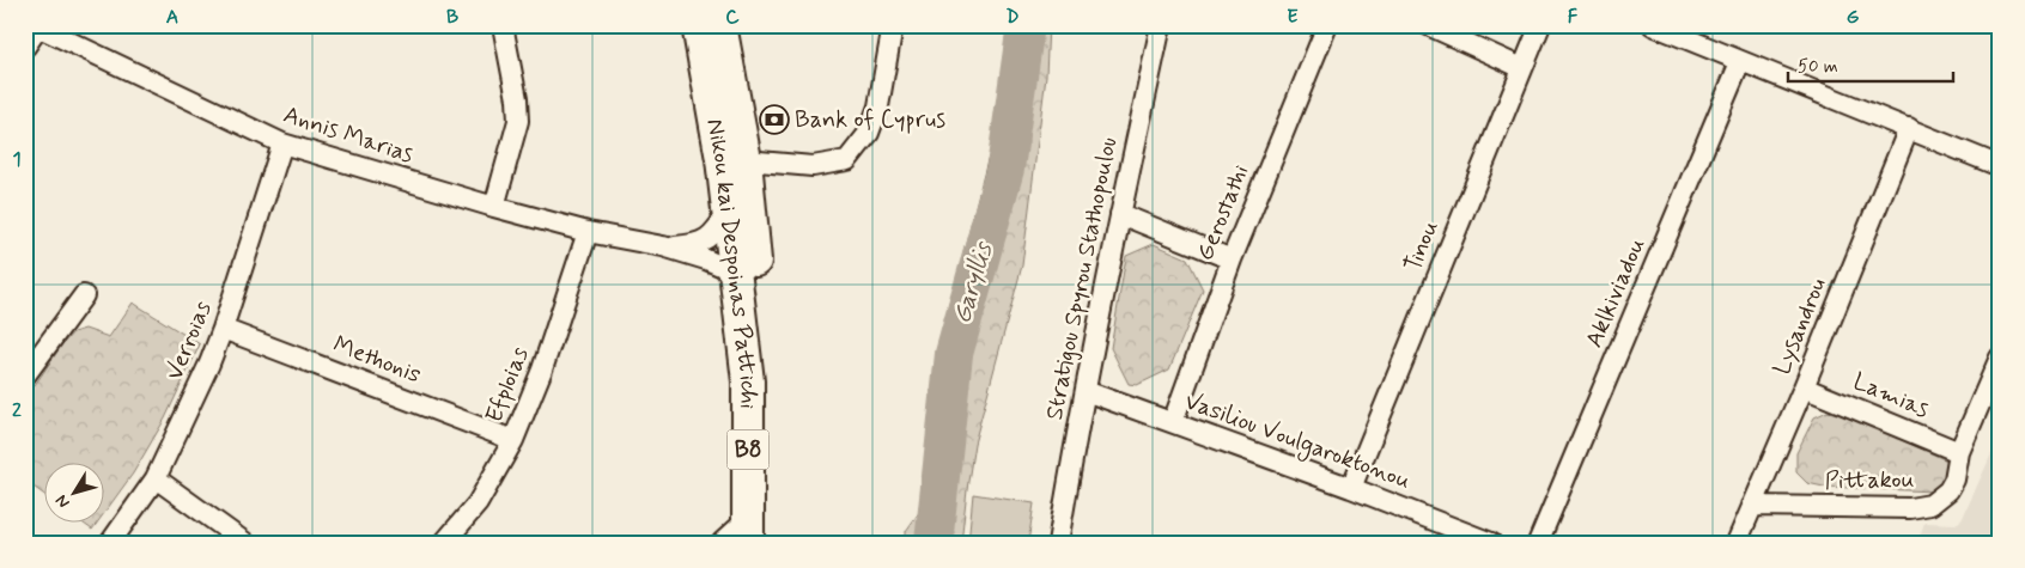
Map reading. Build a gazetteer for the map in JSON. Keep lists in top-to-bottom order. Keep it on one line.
{"streets":{"main road":["Nikou kai Despoinas Pattichi","B8"],"street":["Annis Marias","Gerostathi","Tinou","Stratigou Spyrou Stathopoulou","Aklkiviadou","Lysandrou","Verroias","Methonis","Efploias","Lamias","Vasiliou Voulgaroktonou","Pittakou"]},"crossings":[["Annis Marias","Nikou kai Despoinas Pattichi"],["Annis Marias","Verroias"],["Annis Marias","Efploias"],["Gerostathi","Vasiliou Voulgaroktonou"],["Tinou","Vasiliou Voulgaroktonou"],["Stratigou Spyrou Stathopoulou","Vasiliou Voulgaroktonou"],["Lysandrou","Lamias"],["Lysandrou","Pittakou"],["Verroias","Methonis"],["Methonis","Efploias"],["Lamias","Pittakou"]],"water":["Garyllis"],"places":{"bank":["Bank of Cyprus"]},"scale_bar":"50 m","north":"bottom left","grid":{"columns":["A","B","C","D","E","F","G"],"rows":["1","2"]}}
